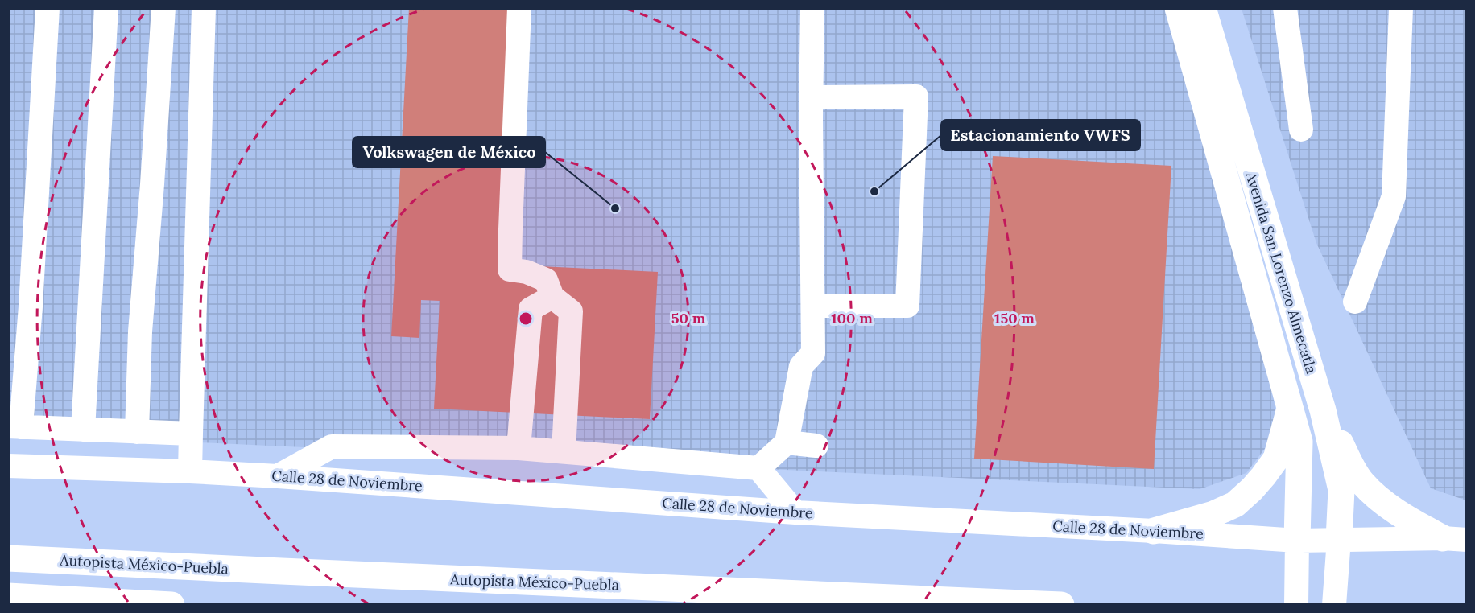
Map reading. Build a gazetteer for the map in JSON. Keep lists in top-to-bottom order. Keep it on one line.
{"streets":{"main road":["Avenida San Lorenzo Almecatla","Autopista México-Puebla"],"street":["Calle 28 de Noviembre"]},"crossings":[["Avenida San Lorenzo Almecatla","Calle 28 de Noviembre"]],"places":["Estacionamiento VWFS","Volkswagen de México"],"rings":["50 m","100 m","150 m"]}
